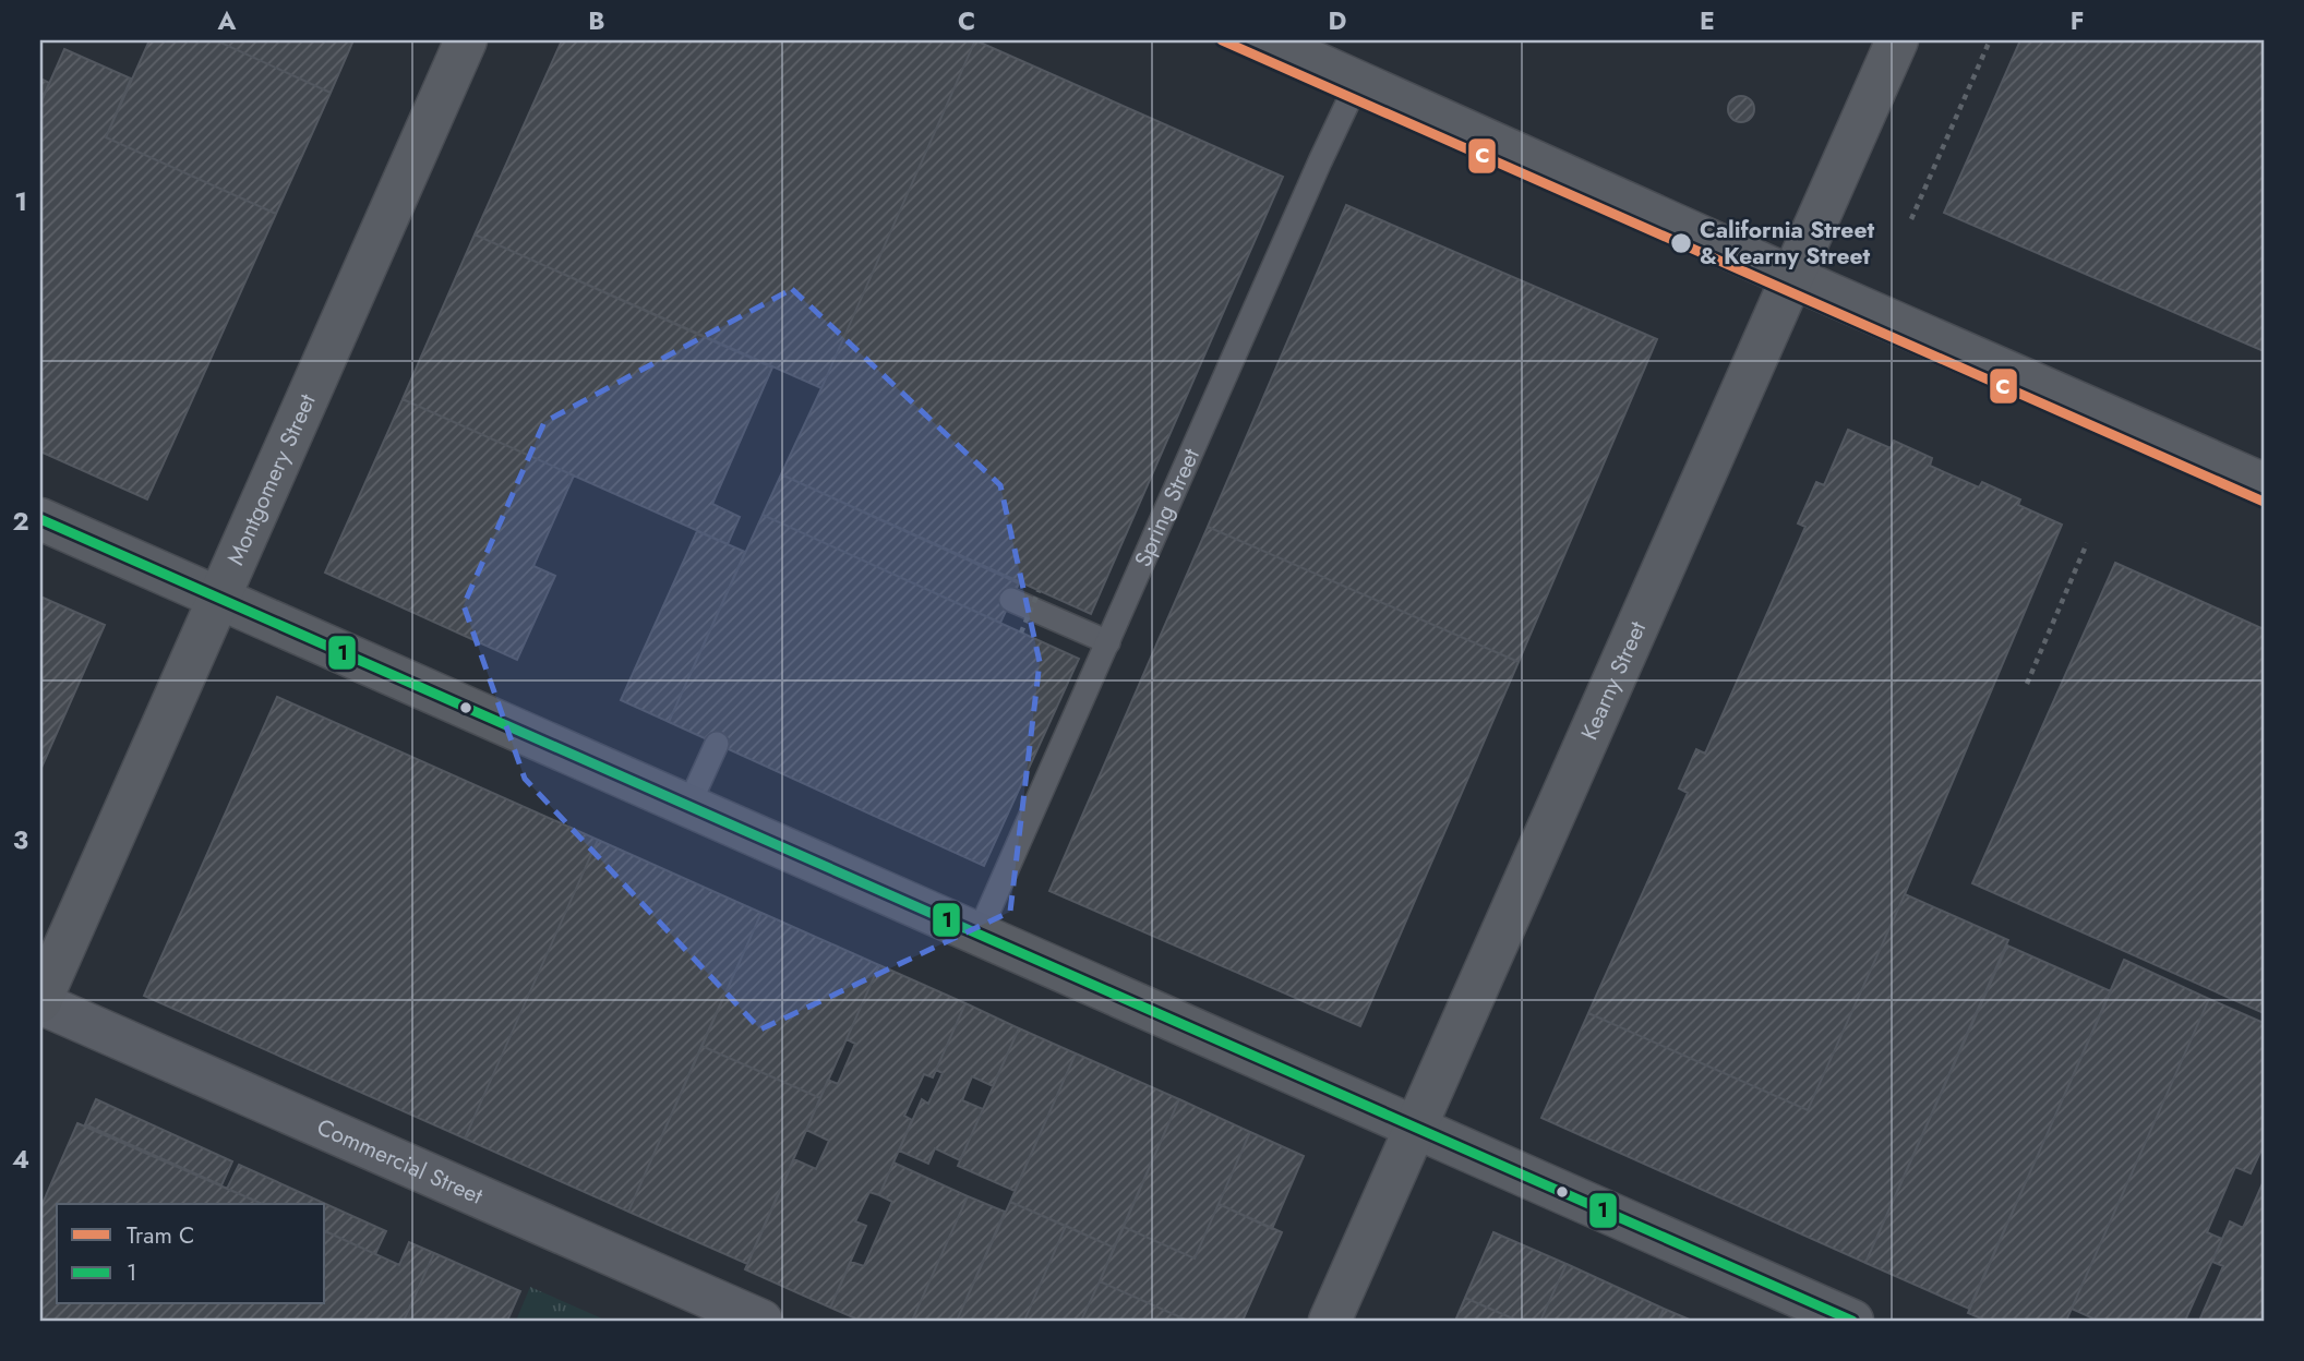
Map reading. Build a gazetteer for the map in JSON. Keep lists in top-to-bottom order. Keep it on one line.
{"streets":{"street":["Montgomery Street","Kearny Street","Commercial Street"],"lane":["Spring Street"]},"crossings":[["Montgomery Street","Commercial Street"]],"places":["California Street & Kearny Street"],"lines":["tram line C","transit line 1"],"legend":["Tram C","1"],"grid":{"columns":["A","B","C","D","E","F"],"rows":["1","2","3","4"]}}
